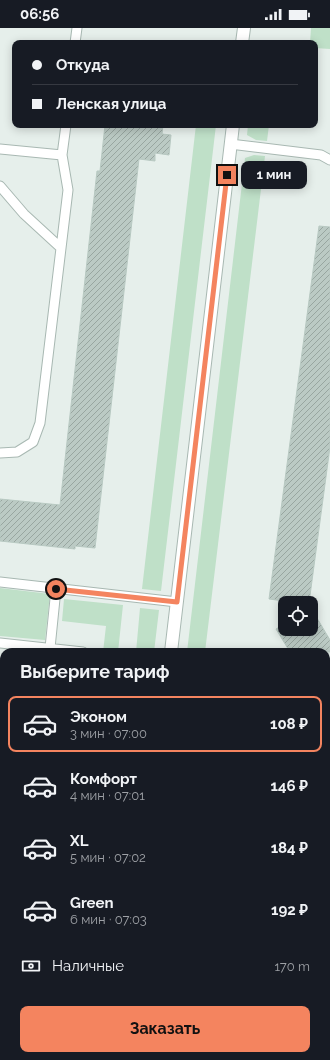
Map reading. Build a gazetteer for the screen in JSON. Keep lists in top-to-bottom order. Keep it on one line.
{"page":{"status":"06:56","banner":["Откуда","Ленская улица"],"bubble":"1 мин","heading":"Выберите тариф","list":[{"name":"Эконом","note":"3 мин · 07:00","value":"108 ₽"},{"name":"Комфорт","note":"4 мин · 07:01","value":"146 ₽"},{"name":"XL","note":"5 мин · 07:02","value":"184 ₽"},{"name":"Green","note":"6 мин · 07:03","value":"192 ₽"}],"pay":["Наличные","170 m"],"buttons":"Заказать"}}
